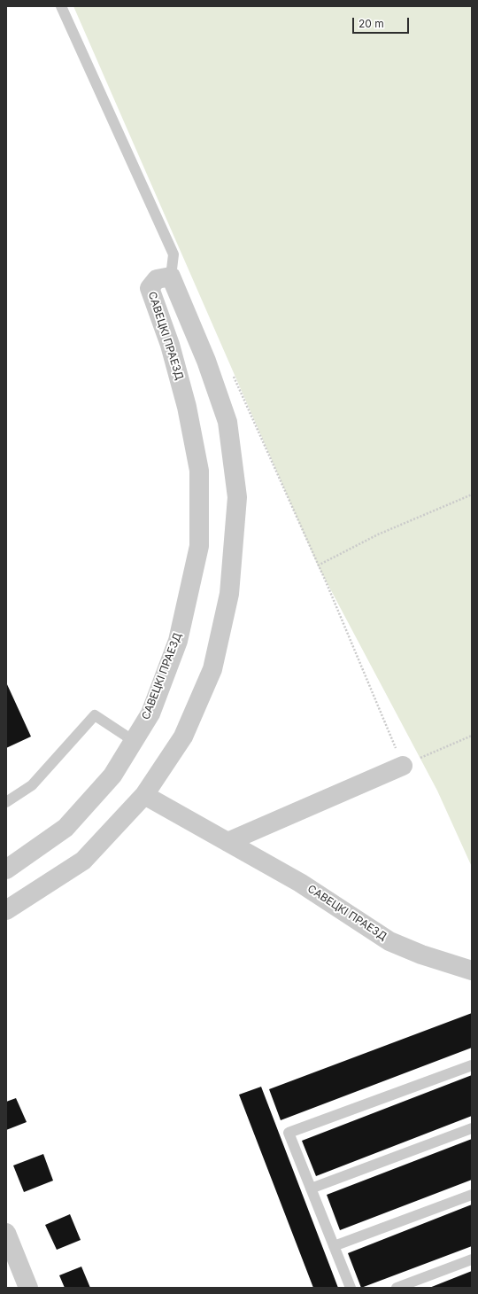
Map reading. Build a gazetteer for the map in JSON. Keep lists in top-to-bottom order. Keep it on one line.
{"streets":{"street":["САВЕЦКІ ПРАЕЗД"]},"scale_bar":"20 m"}
